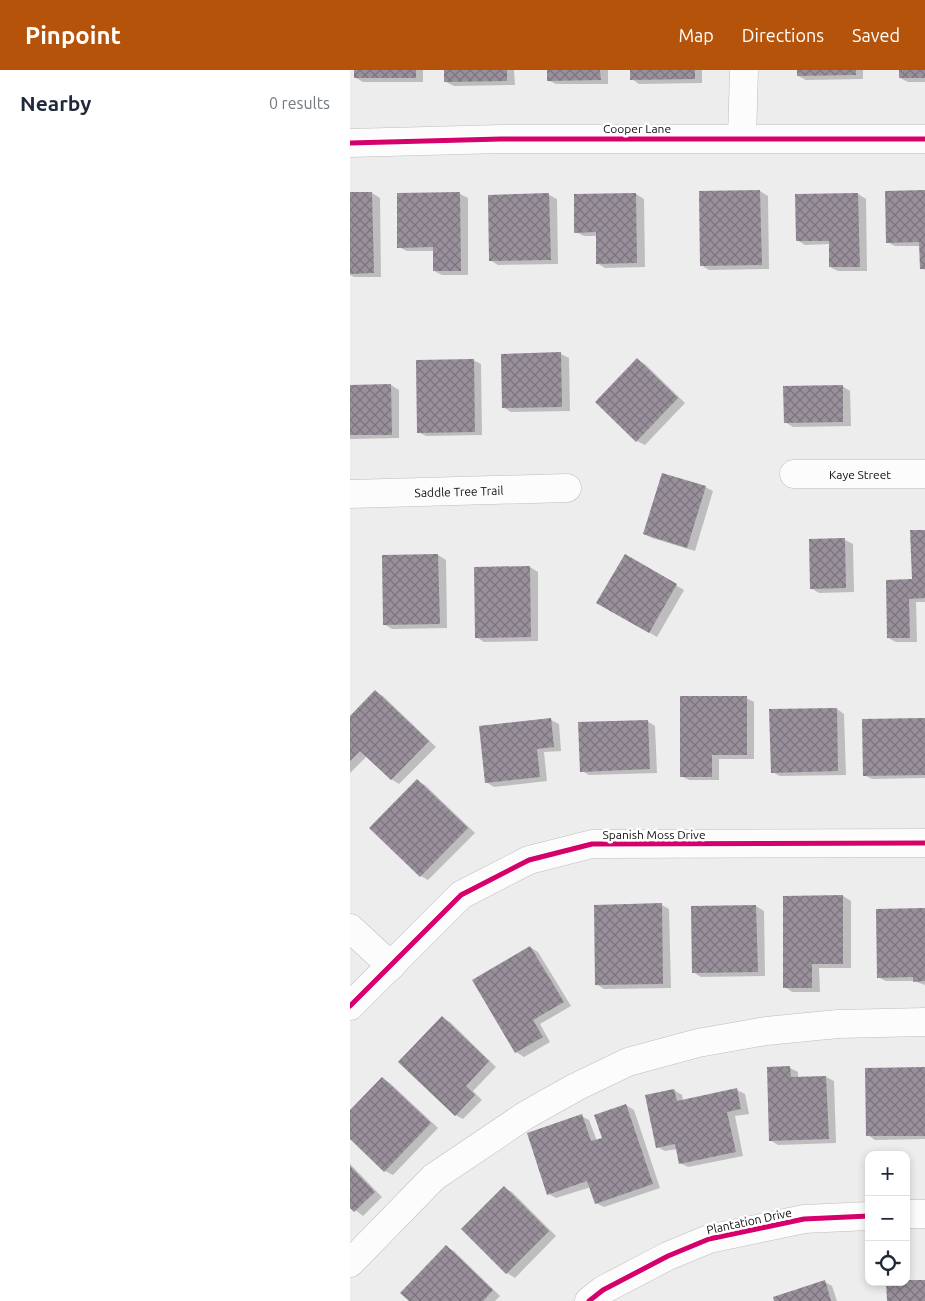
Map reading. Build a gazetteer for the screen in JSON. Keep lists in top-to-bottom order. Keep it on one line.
{"streets":{"street":["Cooper Lane","Kaye Street","Saddle Tree Trail","Spanish Moss Drive","Plantation Drive"]},"page":{"header":"Pinpoint","nav":["Map","Directions","Saved"],"heading":["Nearby","0 results"],"map_buttons":["+","−"]}}
